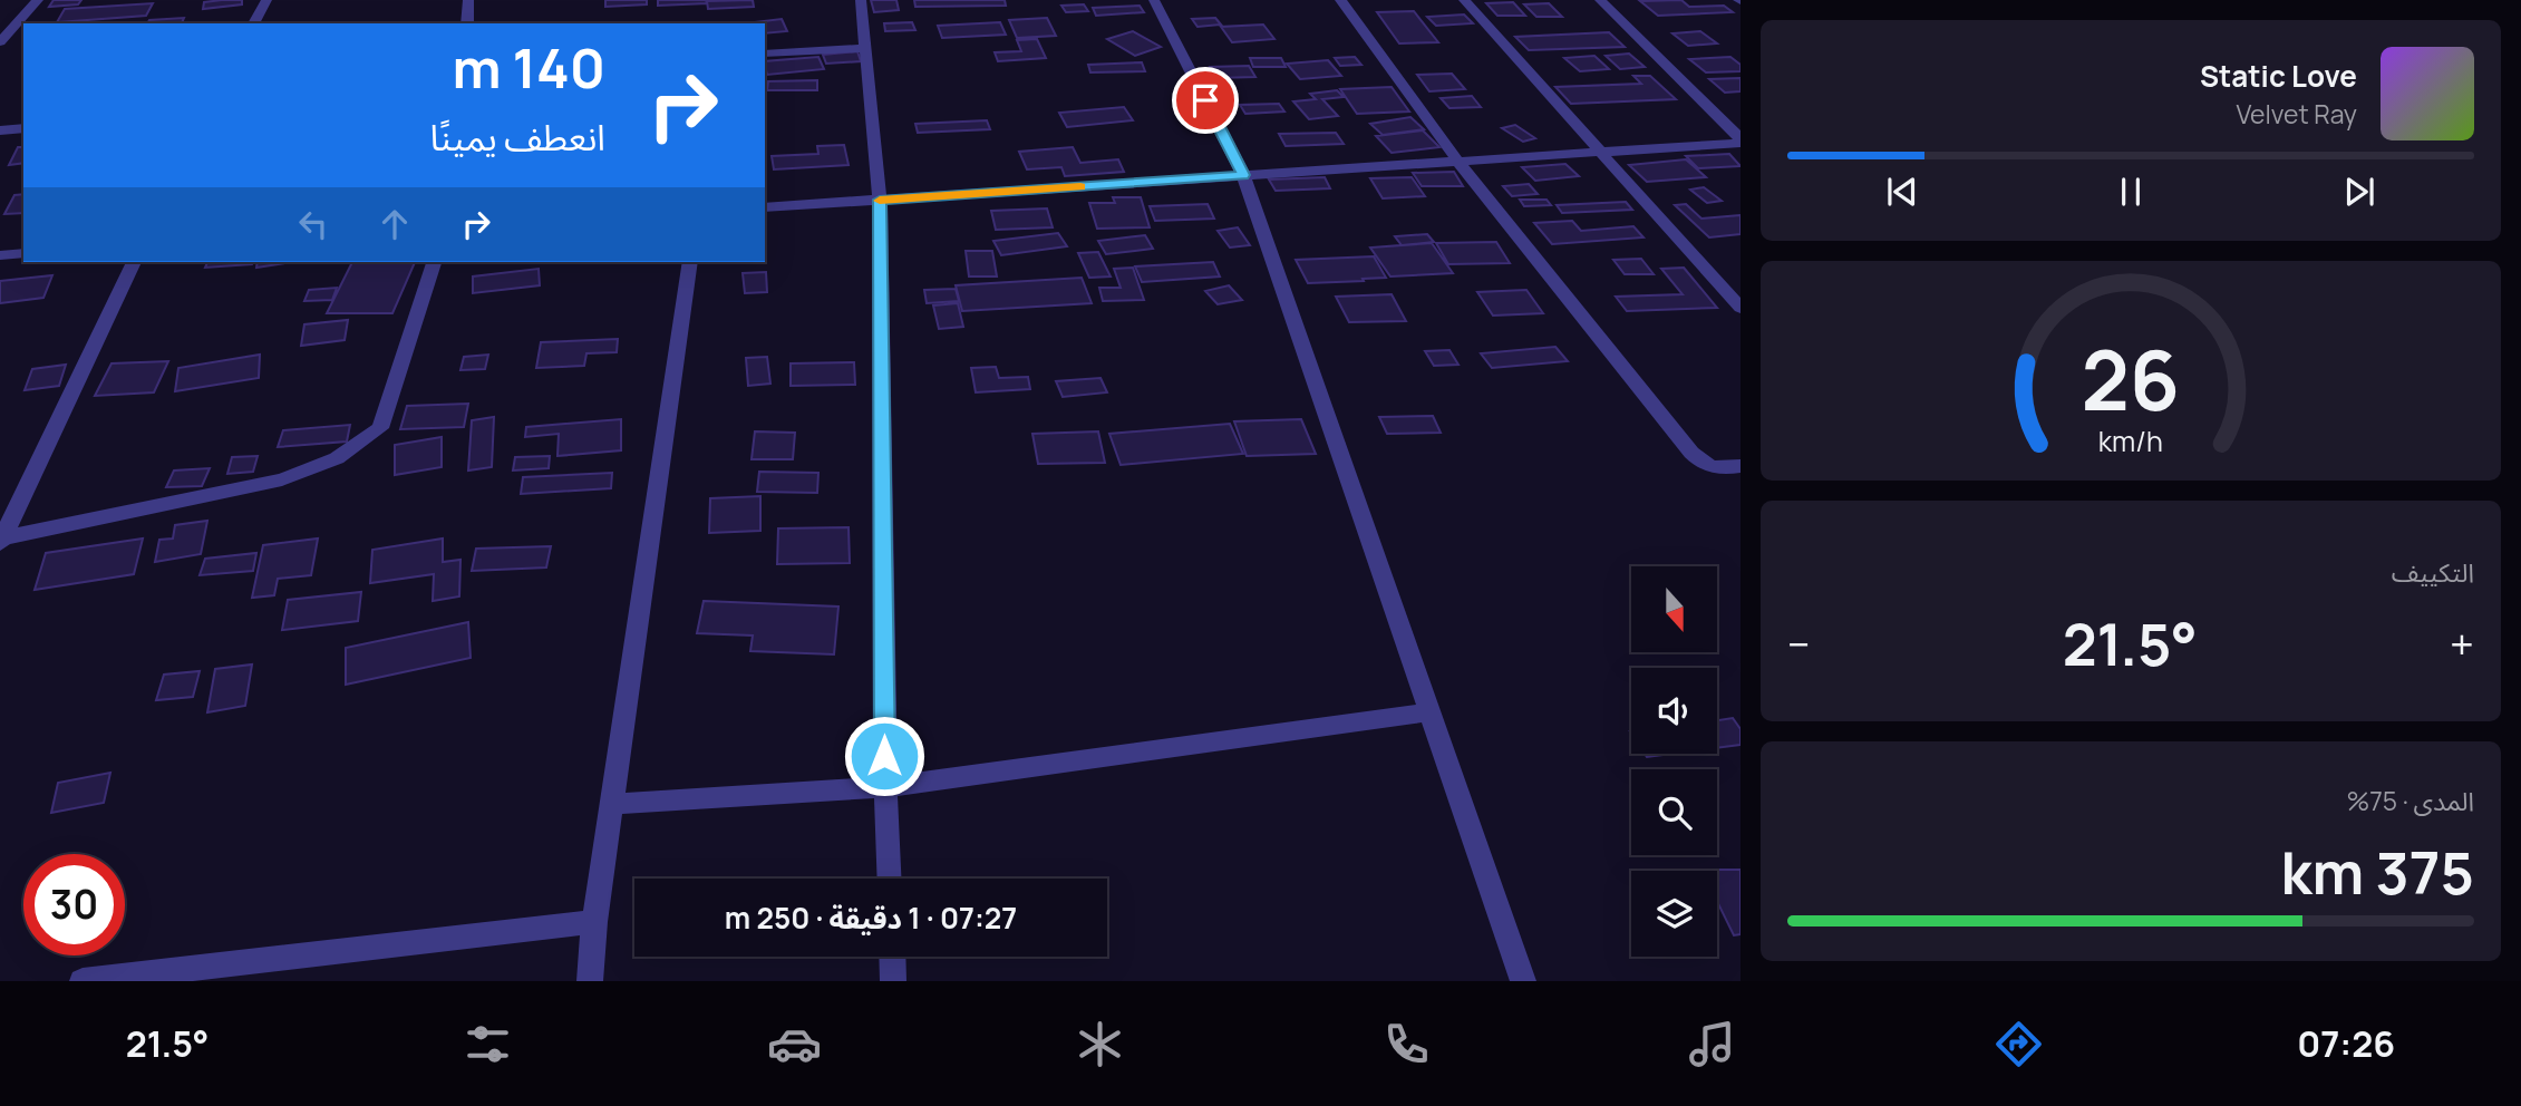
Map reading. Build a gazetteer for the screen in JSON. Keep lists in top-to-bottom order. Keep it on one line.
{"north":"bottom","page":{"turn":["140 m","انعطف يمينًا"],"song":["Static Love","Velvet Ray"],"tile":["التكييف",["المدى · 75%","375 km"]],"heat":["−","21.5°","+"],"limit":"30","trip":"07:27 · 1 دقيقة · 250 m","tabs":["07:26","21.5°"],"gauge":["26","km/h"]}}
